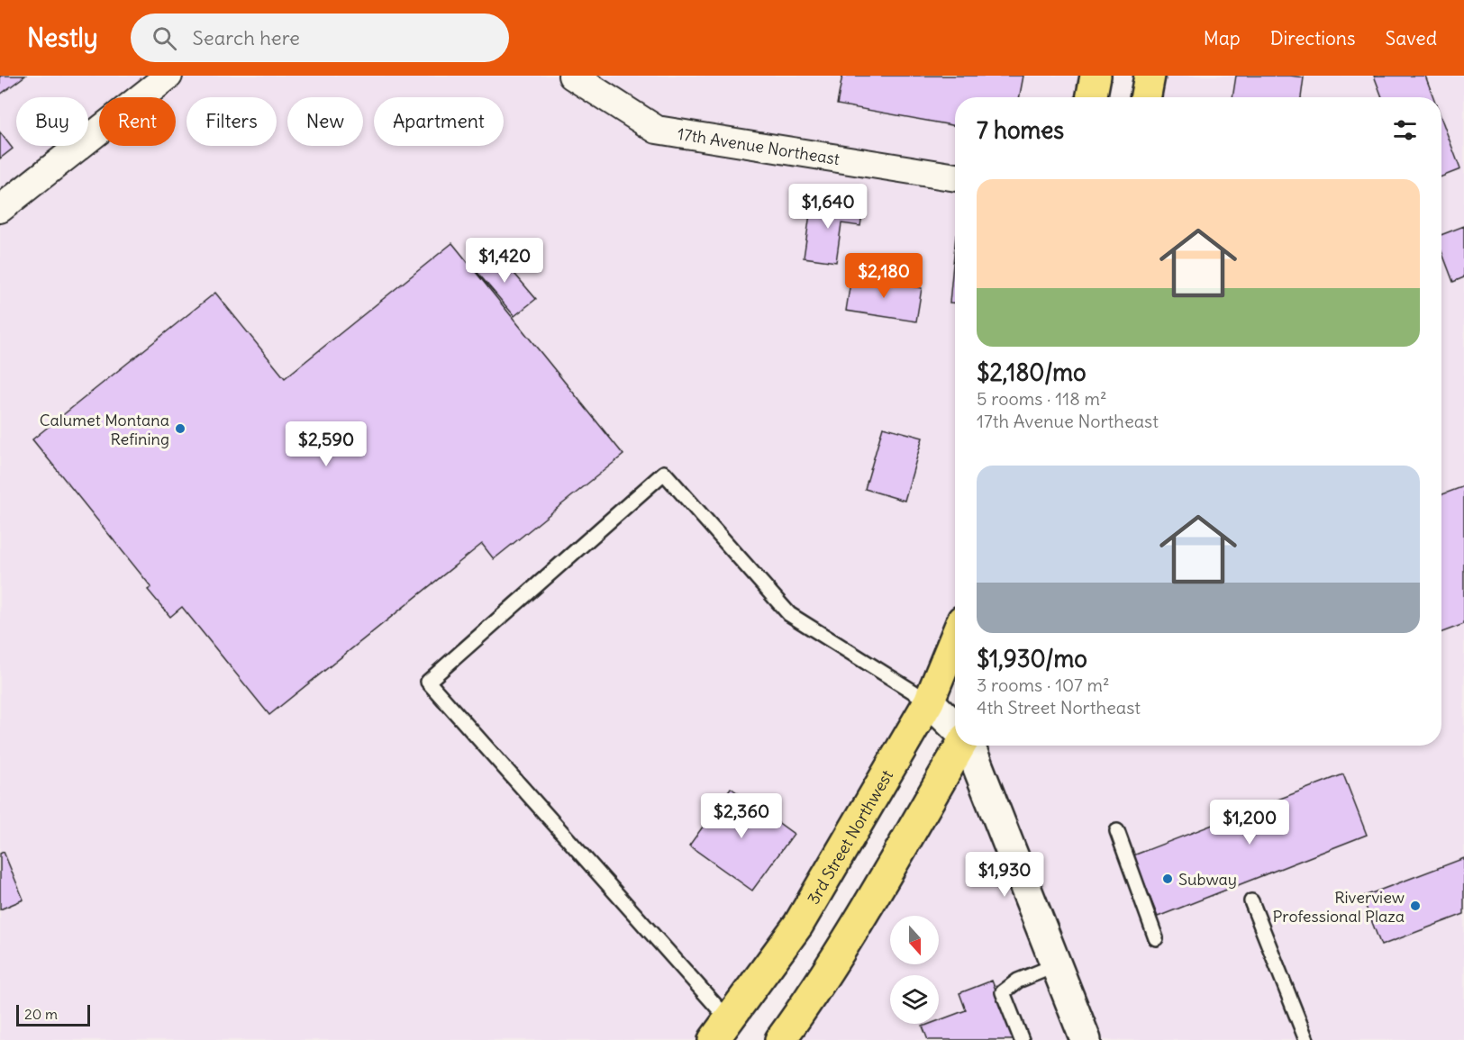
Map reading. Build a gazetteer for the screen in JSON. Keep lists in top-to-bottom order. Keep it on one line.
{"streets":{"highway":["3rd Street Northwest"],"street":["17th Avenue Northeast"]},"places":["Calumet Montana Refining","Subway","Riverview Professional Plaza"],"scale_bar":"20 m","north":"bottom","page":{"header":"Nestly","search":"Search here","nav":["Map","Directions","Saved"],"chip":["Buy","Rent","Filters","New","Apartment"],"heading":"7 homes","list":[{"name":"$2,180/mo","note":"5 rooms · 118 m² · 17th Avenue Northeast"},{"name":"$1,930/mo","note":"3 rooms · 107 m² · 4th Street Northeast"}],"price":["$1,640","$1,420","$2,180","$2,590","$2,360","$1,200","$1,930"],"scale":"20 m"}}
